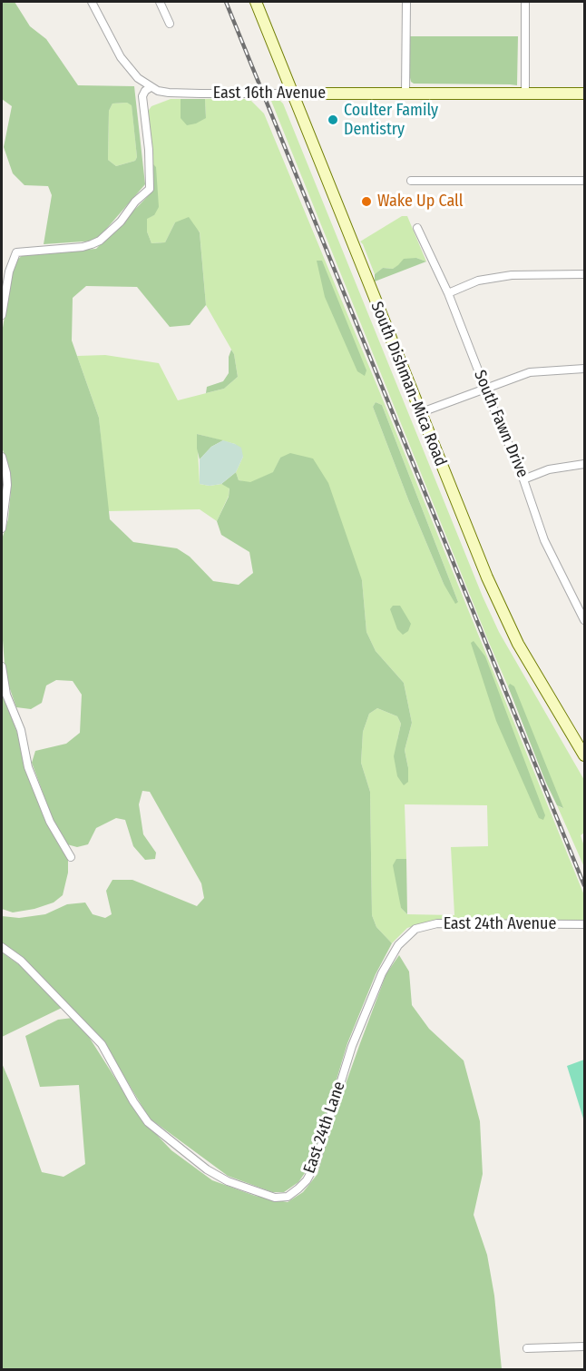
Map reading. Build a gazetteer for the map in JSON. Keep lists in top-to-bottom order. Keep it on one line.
{"streets":{"main road":["East 16th Avenue","South Dishman-Mica Road"],"street":["South Fawn Drive","East 24th Avenue","East 24th Lane"]},"crossings":[["East 16th Avenue","South Dishman-Mica Road"],["East 24th Avenue","East 24th Lane"]],"places":["Coulter Family Dentistry","Wake Up Call"]}
